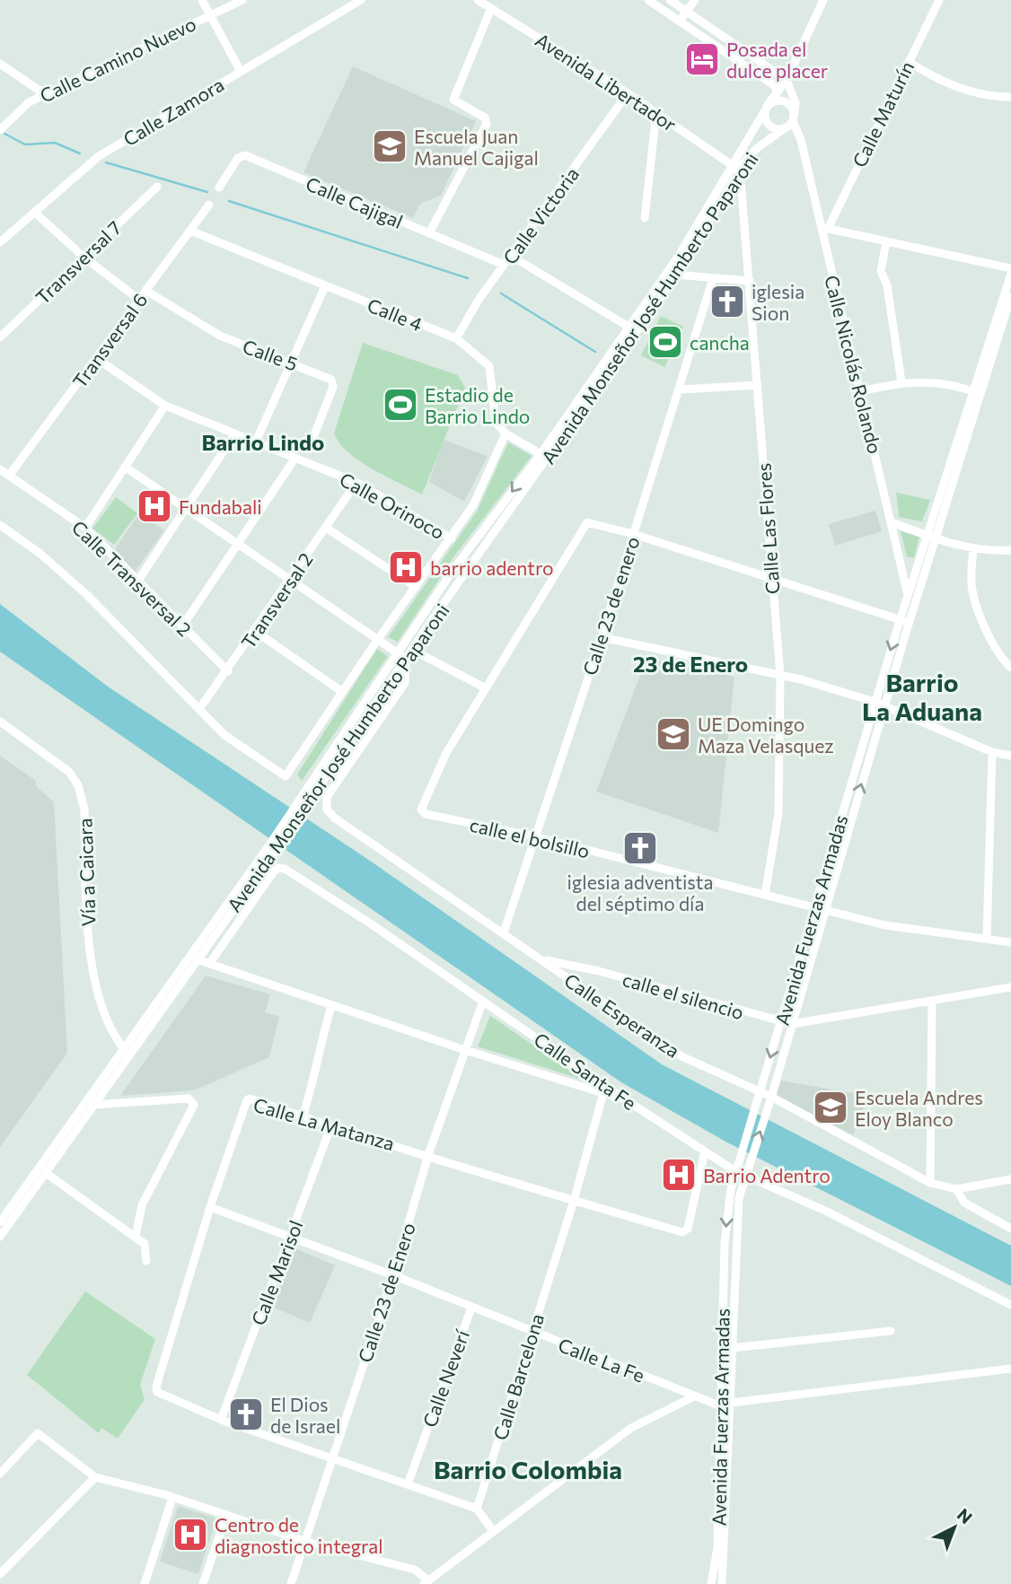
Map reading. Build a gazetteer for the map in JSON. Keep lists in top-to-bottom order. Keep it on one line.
{"streets":{"street":["Calle Camino Nuevo","Avenida Libertador","Calle Zamora","Calle Maturín","Calle Cajigal","Calle Victoria","Transversal 7","Avenida Monseñor José Humberto Paparoni","Calle 4","Transversal 6","Calle 5","Calle Nicolás Rolando","Calle Orinoco","Calle Las Flores","Calle Transversal 2","Transversal 2","Calle 23 de enero","calle el bolsillo","Vía a Caicara","Avenida Fuerzas Armadas","calle el silencio","Calle Esperanza","Calle Santa Fe","Calle La Matanza","Calle Marisol","Calle 23 de Enero","Calle La Fe","Calle Barcelona","Calle Neverí"]},"crossings":[["Avenida Libertador","Calle Victoria"],["Avenida Libertador","Avenida Monseñor José Humberto Paparoni"],["Avenida Libertador","Calle Las Flores"],["Calle Maturín","Calle Nicolás Rolando"],["Calle Cajigal","Calle Victoria"],["Calle Victoria","Calle 4"],["Avenida Monseñor José Humberto Paparoni","Calle Nicolás Rolando"],["Avenida Monseñor José Humberto Paparoni","Calle Las Flores"],["Avenida Monseñor José Humberto Paparoni","Vía a Caicara"],["Avenida Monseñor José Humberto Paparoni","Calle Esperanza"],["Calle 4","Transversal 6"],["Transversal 6","Calle 5"],["Transversal 6","Calle Orinoco"],["Transversal 6","Calle Transversal 2"],["Calle Nicolás Rolando","Avenida Fuerzas Armadas"],["Calle Las Flores","calle el bolsillo"],["Calle Transversal 2","Transversal 2"],["Calle 23 de enero","calle el bolsillo"],["Calle 23 de enero","Calle Esperanza"],["calle el bolsillo","Avenida Fuerzas Armadas"],["Avenida Fuerzas Armadas","calle el silencio"],["Avenida Fuerzas Armadas","Calle Esperanza"],["Avenida Fuerzas Armadas","Calle Santa Fe"],["Avenida Fuerzas Armadas","Calle La Fe"],["calle el silencio","Calle Esperanza"],["Calle Santa Fe","Calle La Matanza"],["Calle Santa Fe","Calle 23 de Enero"],["Calle La Matanza","Calle Marisol"],["Calle La Matanza","Calle 23 de Enero"],["Calle La Matanza","Calle La Fe"],["Calle La Matanza","Calle Barcelona"],["Calle Marisol","Calle La Fe"],["Calle 23 de Enero","Calle La Fe"],["Calle La Fe","Calle Barcelona"],["Calle La Fe","Calle Neverí"]],"districts":["Barrio Lindo","23 de Enero","Barrio La Aduana","Barrio Colombia"],"places":{"hotel":["Posada el dulce placer"],"school or university":["Escuela Juan Manuel Cajigal","UE Domingo Maza Velasquez","Escuela Andres Eloy Blanco"],"church":["iglesia Sion","iglesia adventista del séptimo día","El Dios de Israel"],"sports":["cancha","Estadio de Barrio Lindo"],"hospital":["Fundabali","barrio adentro","Barrio Adentro","Centro de diagnostico integral"]},"north":"top right"}
